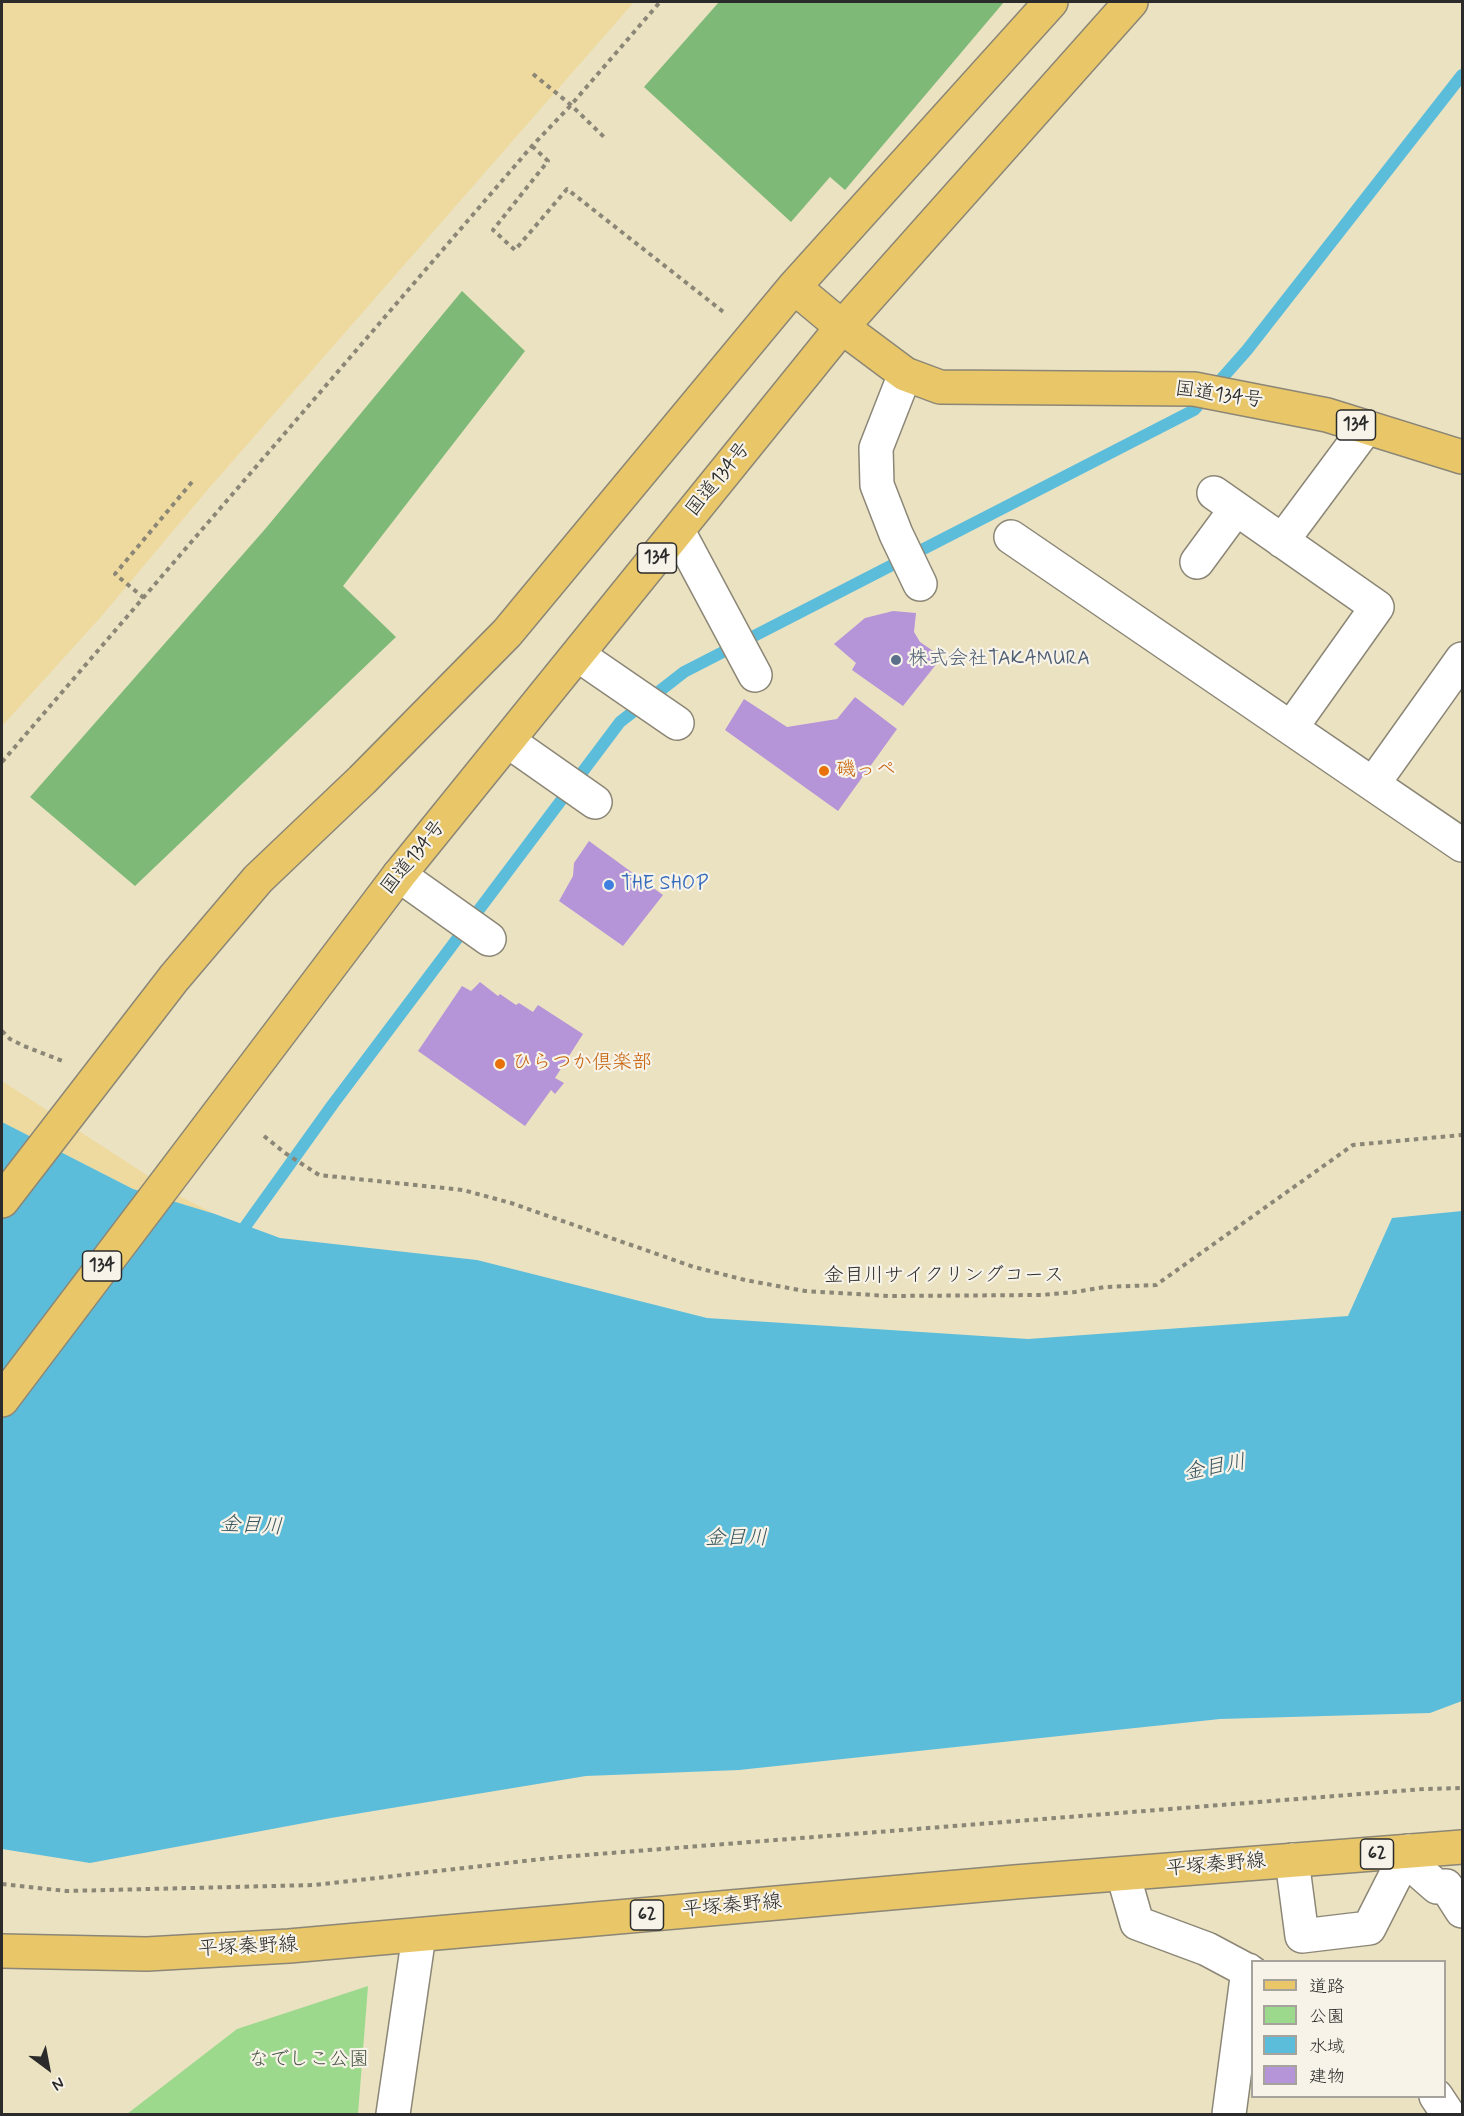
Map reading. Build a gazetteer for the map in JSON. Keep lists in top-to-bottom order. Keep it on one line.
{"streets":{"main road":["国道134号","134","62","平塚秦野線"],"path":["金目川サイクリングコース"]},"water":["金目川"],"parks":["なでしこ公園"],"places":["株式会社TAKAMURA","磯っペ","THE SHOP","ひらつか倶楽部"],"legend":["道路","公園","水域","建物"],"north":"bottom right"}
